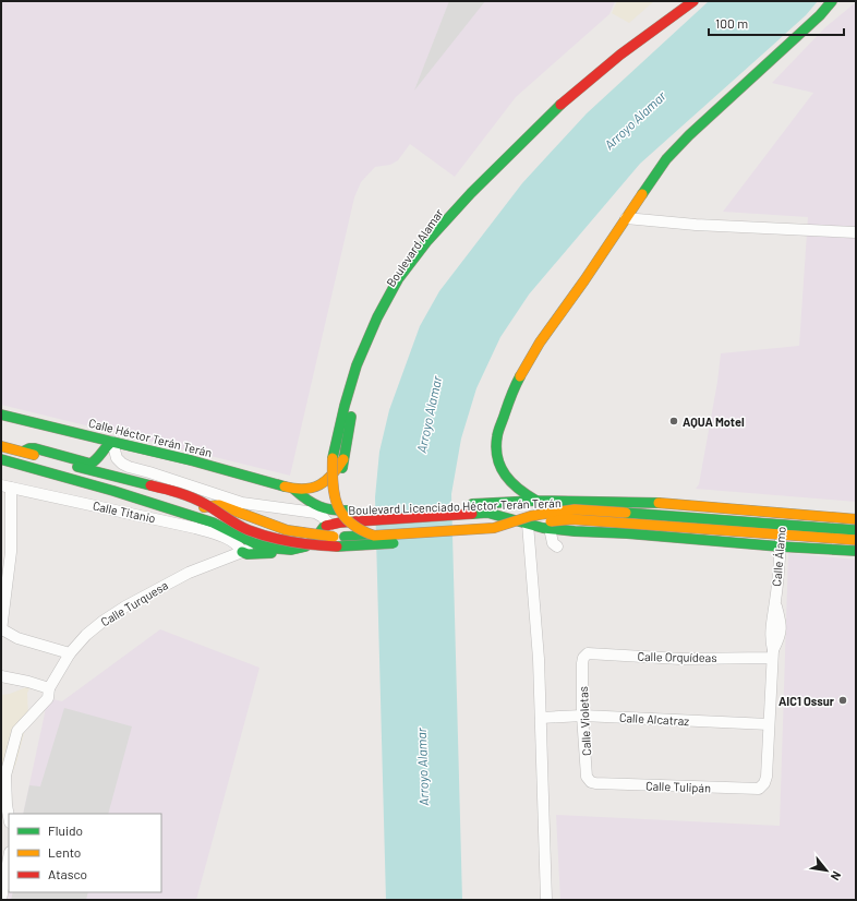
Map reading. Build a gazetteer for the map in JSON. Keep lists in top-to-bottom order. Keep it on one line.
{"streets":{"main road":["Boulevard Alamar","Calle Héctor Terán Terán","Boulevard Licenciado Héctor Terán Terán"],"street":["Calle Titanio","Calle Álamo","Calle Turquesa","Calle Orquídeas","Calle Alcatraz","Calle Violetas","Calle Tulipán"]},"crossings":[["Boulevard Alamar","Calle Héctor Terán Terán"],["Calle Héctor Terán Terán","Boulevard Licenciado Héctor Terán Terán"],["Boulevard Licenciado Héctor Terán Terán","Calle Álamo"],["Boulevard Licenciado Héctor Terán Terán","Calle Turquesa"],["Calle Titanio","Calle Turquesa"],["Calle Álamo","Calle Orquídeas"],["Calle Álamo","Calle Alcatraz"],["Calle Álamo","Calle Tulipán"],["Calle Orquídeas","Calle Violetas"],["Calle Alcatraz","Calle Violetas"],["Calle Violetas","Calle Tulipán"]],"water":["Arroyo Alamar"],"places":["AQUA Motel","AIC1 Ossur"],"legend":["Fluido","Lento","Atasco"],"scale_bar":"100 m","north":"bottom right"}
